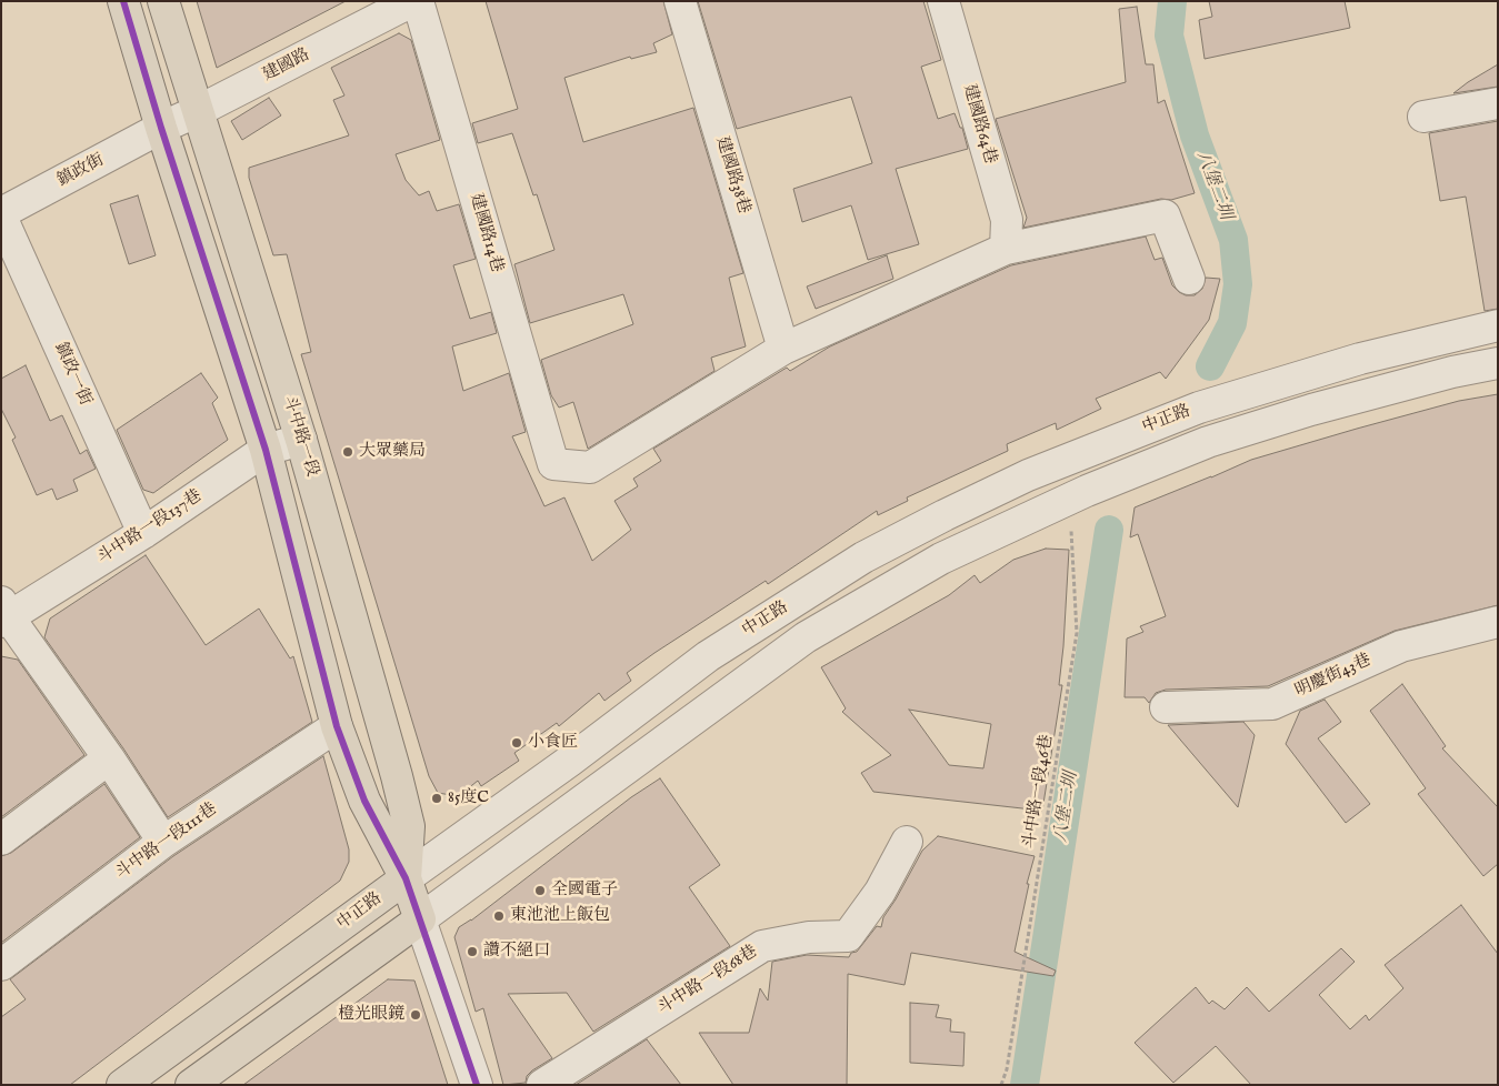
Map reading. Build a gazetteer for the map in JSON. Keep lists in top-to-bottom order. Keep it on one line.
{"streets":{"main road":["中正路","斗中路一段"],"street":["建國路","建國路64巷","鎮政街","建國路38巷","建國路14巷","鎮政一街","斗中路一段137巷","明慶街43巷","斗中路一段111巷","斗中路一段68巷"],"path":["斗中路一段46巷"]},"crossings":[["建國路","鎮政街"],["建國路","斗中路一段"],["鎮政街","鎮政一街"],["鎮政街","斗中路一段"],["建國路38巷","建國路14巷"],["鎮政一街","斗中路一段137巷"],["中正路","斗中路一段"],["斗中路一段","斗中路一段137巷"],["斗中路一段","斗中路一段111巷"]],"water":["八堡二圳"],"places":["大眾藥局","小食匠","85度C","全國電子","東池池上飯包","讚不絕口","橙光眼鏡"]}
